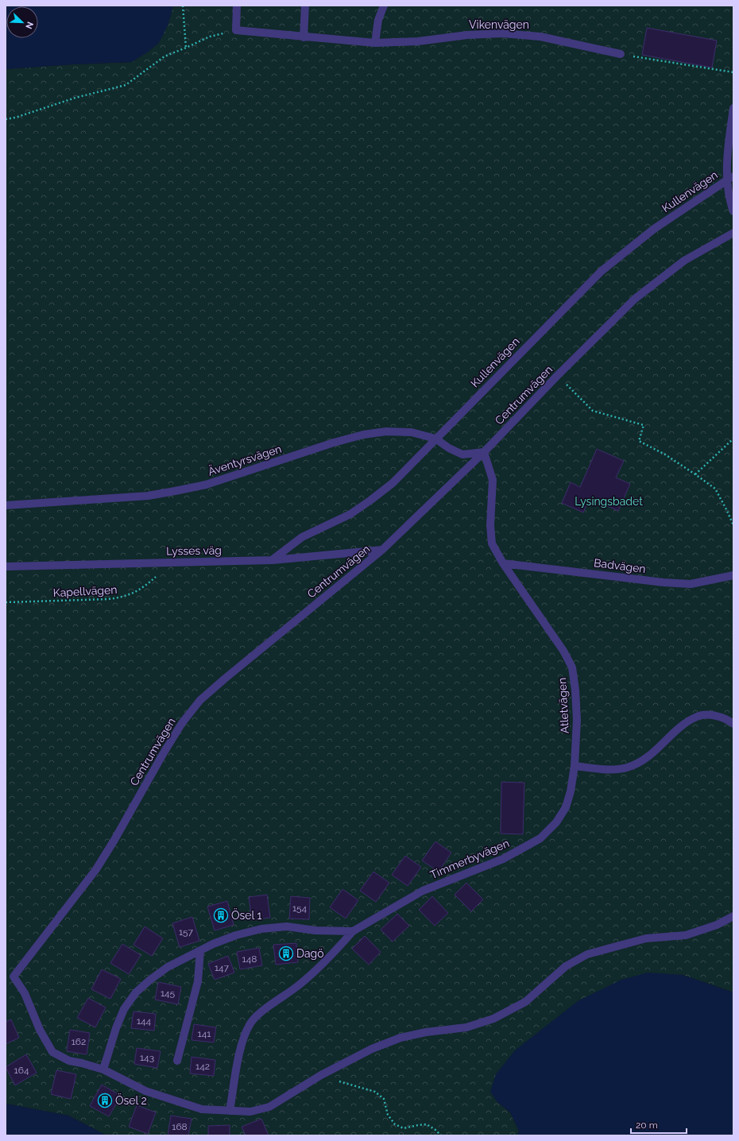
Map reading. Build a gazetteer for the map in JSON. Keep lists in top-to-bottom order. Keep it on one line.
{"streets":{"lane":["Vikenvägen","Kullenvägen","Centrumvägen","Äventyrsvägen","Lysses väg","Badvägen","Atletvägen","Timmerbyvägen"],"path":["Kapellvägen"]},"crossings":[["Kullenvägen","Äventyrsvägen"],["Kullenvägen","Lysses väg"],["Centrumvägen","Äventyrsvägen"],["Centrumvägen","Lysses väg"],["Centrumvägen","Atletvägen"],["Äventyrsvägen","Atletvägen"],["Lysses väg","Kapellvägen"],["Badvägen","Atletvägen"],["Atletvägen","Timmerbyvägen"]],"parks":["Lysingsbadet"],"places":{"building":["Ösel 1","Dagö","Ösel 2"]},"house_numbers":["154","157","148","147","145","144","141","162","143","142","164","168"],"scale_bar":"20 m","north":"bottom right"}
